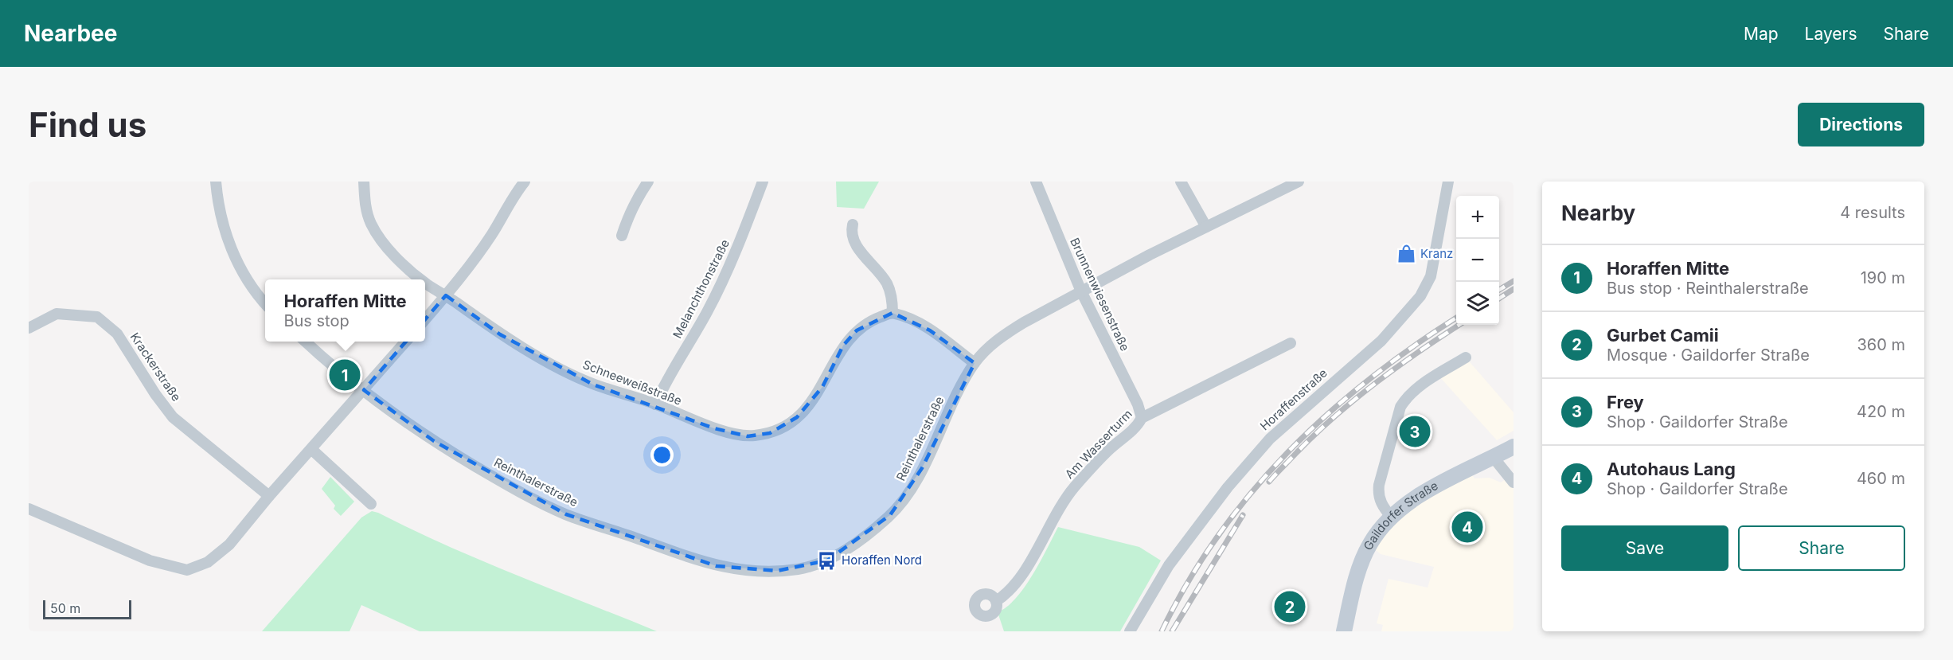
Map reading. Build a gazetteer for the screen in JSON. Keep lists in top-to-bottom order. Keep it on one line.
{"streets":{"main road":["Gaildorfer Straße"],"street":["Melanchthonstraße","Brunnenwiesenstraße","Krackerstraße","Schneeweißstraße","Horaffenstraße","Reinthalerstraße","Am Wasserturm"]},"crossings":[["Melanchthonstraße","Schneeweißstraße"],["Brunnenwiesenstraße","Reinthalerstraße"],["Brunnenwiesenstraße","Am Wasserturm"]],"places":{"shop":["Kranz"],"bus stop":["Horaffen Nord"]},"scale_bar":"50 m","page":{"header":"Nearbee","nav":["Map","Layers","Share"],"buttons":["Directions",["Save","Share"]],"title":"Find us","heading":["Nearby","4 results"],"map_buttons":["+","−"],"list":[{"mark":"1","name":"Horaffen Mitte","note":"Bus stop · Reinthalerstraße","value":"190 m"},{"mark":"2","name":"Gurbet Camii","note":"Mosque · Gaildorfer Straße","value":"360 m"},{"mark":"3","name":"Frey","note":"Shop · Gaildorfer Straße","value":"420 m"},{"mark":"4","name":"Autohaus Lang","note":"Shop · Gaildorfer Straße","value":"460 m"}],"popup":["Horaffen Mitte","Bus stop"],"pins":["1","3","4","2"],"scale":"50 m"}}
